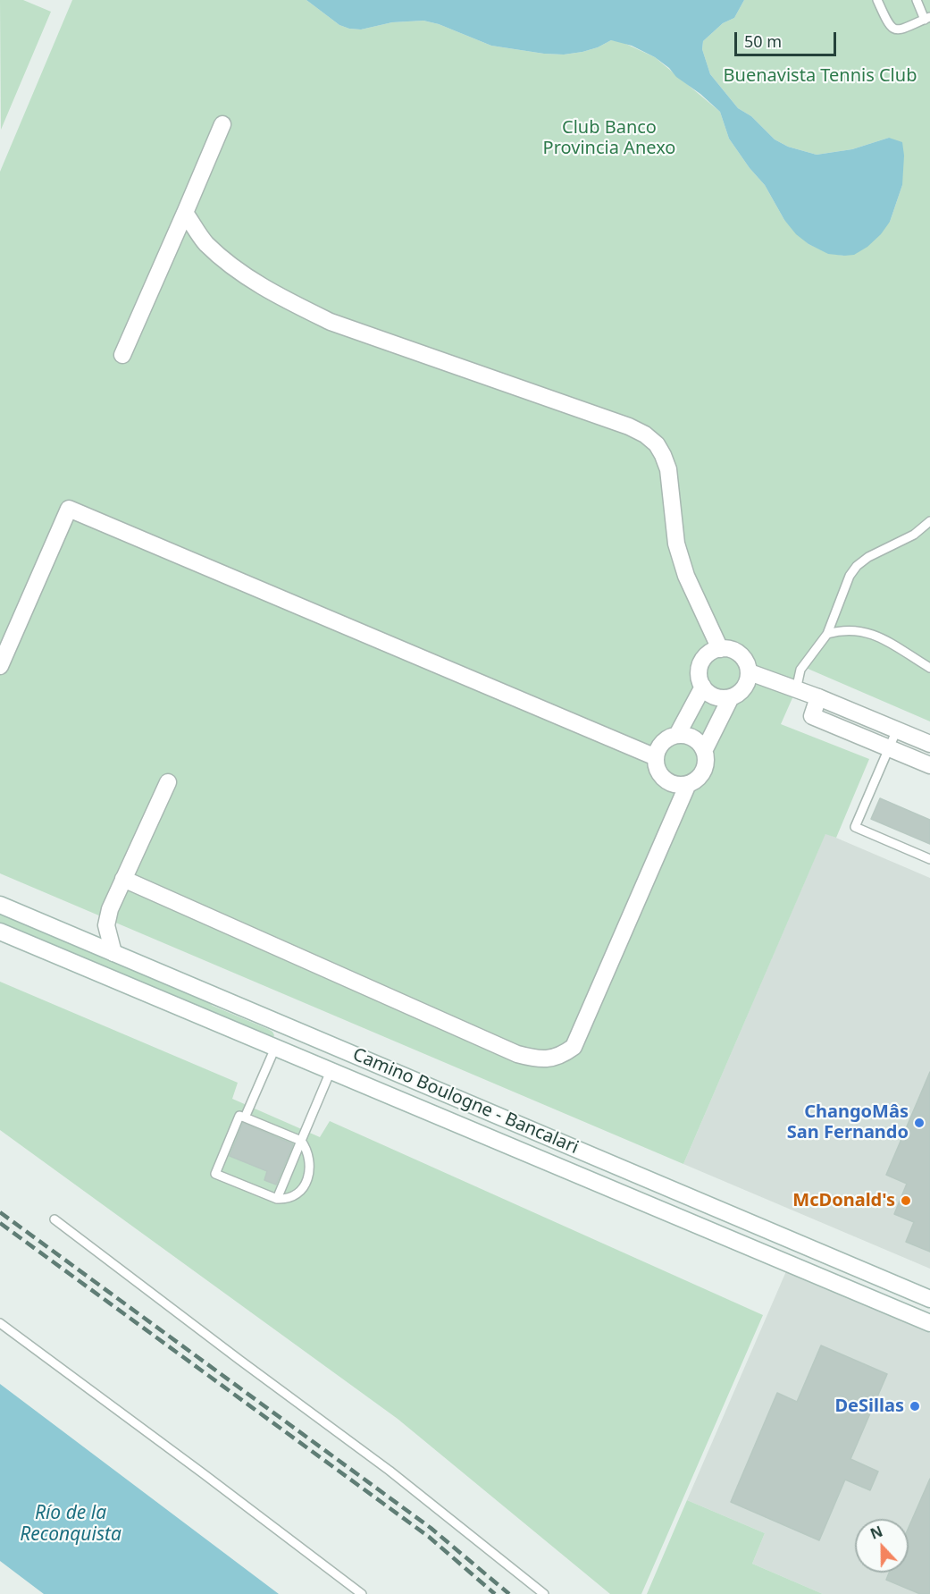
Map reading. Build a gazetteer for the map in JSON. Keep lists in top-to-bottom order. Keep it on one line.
{"streets":{"street":["Camino Boulogne - Bancalari"]},"water":["Río de la Reconquista"],"parks":["Buenavista Tennis Club","Club Banco Provincia Anexo"],"places":["ChangoMâs San Fernando","McDonald's","DeSillas"],"scale_bar":"50 m","north":"top"}
